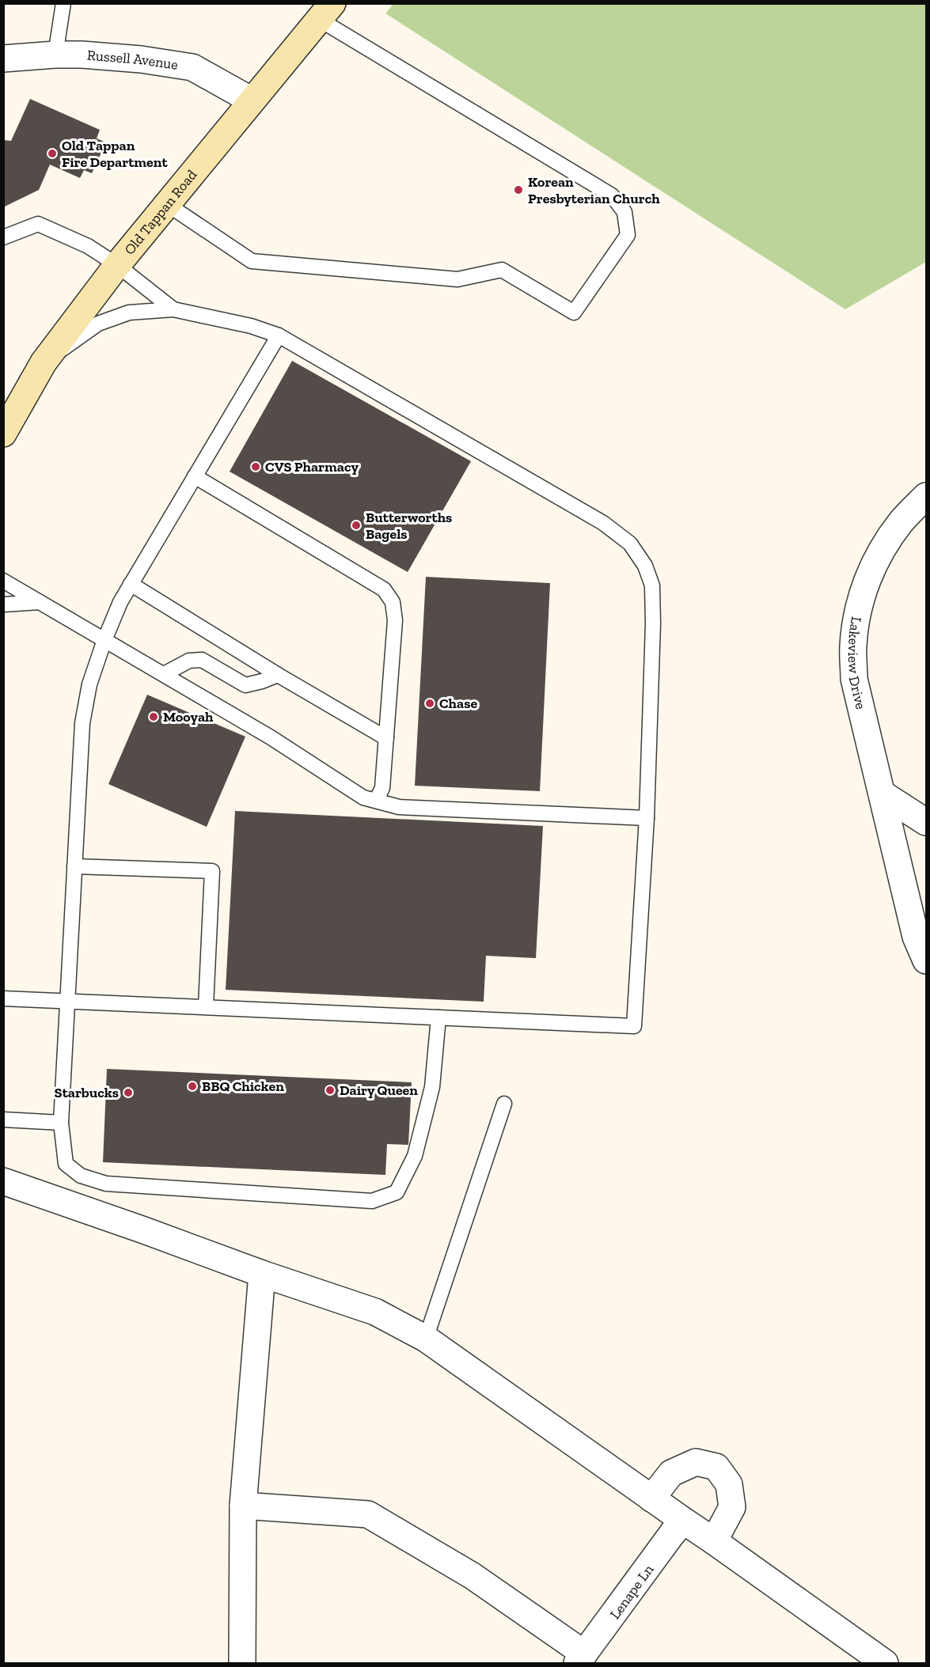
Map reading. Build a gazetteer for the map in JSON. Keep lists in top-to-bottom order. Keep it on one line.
{"streets":{"main road":["Old Tappan Road"],"street":["Russell Avenue","Lakeview Drive"]},"crossings":[["Russell Avenue","Old Tappan Road"]],"places":["Old Tappan Fire Department","Korean Presbyterian Church","CVS Pharmacy","Butterworths Bagels","Chase","Mooyah","BBQ Chicken","Dairy Queen","Starbucks"]}
